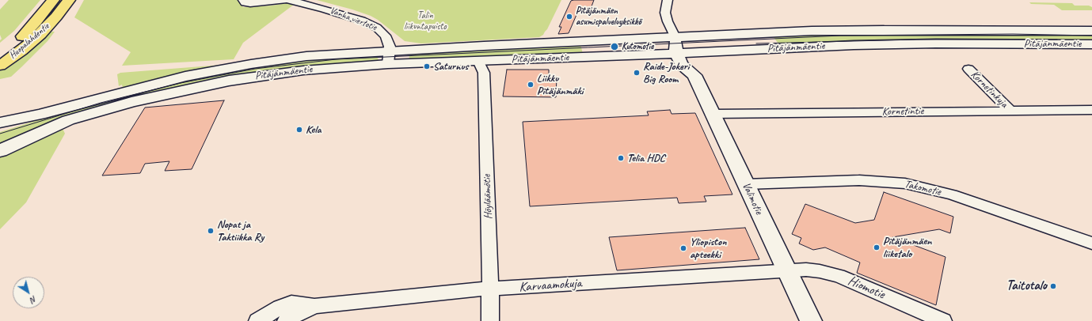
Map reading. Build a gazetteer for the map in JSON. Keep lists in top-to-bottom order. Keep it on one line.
{"streets":{"main road":["Huopalahdentie","Pitäjänmäentie","Valimotie"],"street":["Vanha viertotie","Kornetinkuja","Kornetintie","Takomotie","Höyläämötie","Karvaamokuja","Hiomotie"]},"crossings":[["Vanha viertotie","Pitäjänmäentie"],["Pitäjänmäentie","Höyläämötie"],["Pitäjänmäentie","Valimotie"],["Kornetinkuja","Kornetintie"],["Kornetintie","Valimotie"],["Takomotie","Valimotie"],["Höyläämötie","Karvaamokuja"],["Valimotie","Karvaamokuja"],["Valimotie","Hiomotie"],["Karvaamokuja","Hiomotie"]],"parks":["Talin liikuntapuisto"],"places":["Pitäjänmäen asumispalveluyksikkö","Kutomotie","Saturnus","Raide-Jokeri Big Room","Liikku Pitäjänmäki","Kela","Telia HDC","Nopat ja Taktiikka Ry","Pitäjänmäen liiketalo","Yliopiston apteekki","Taitotalo"],"north":"bottom right"}
